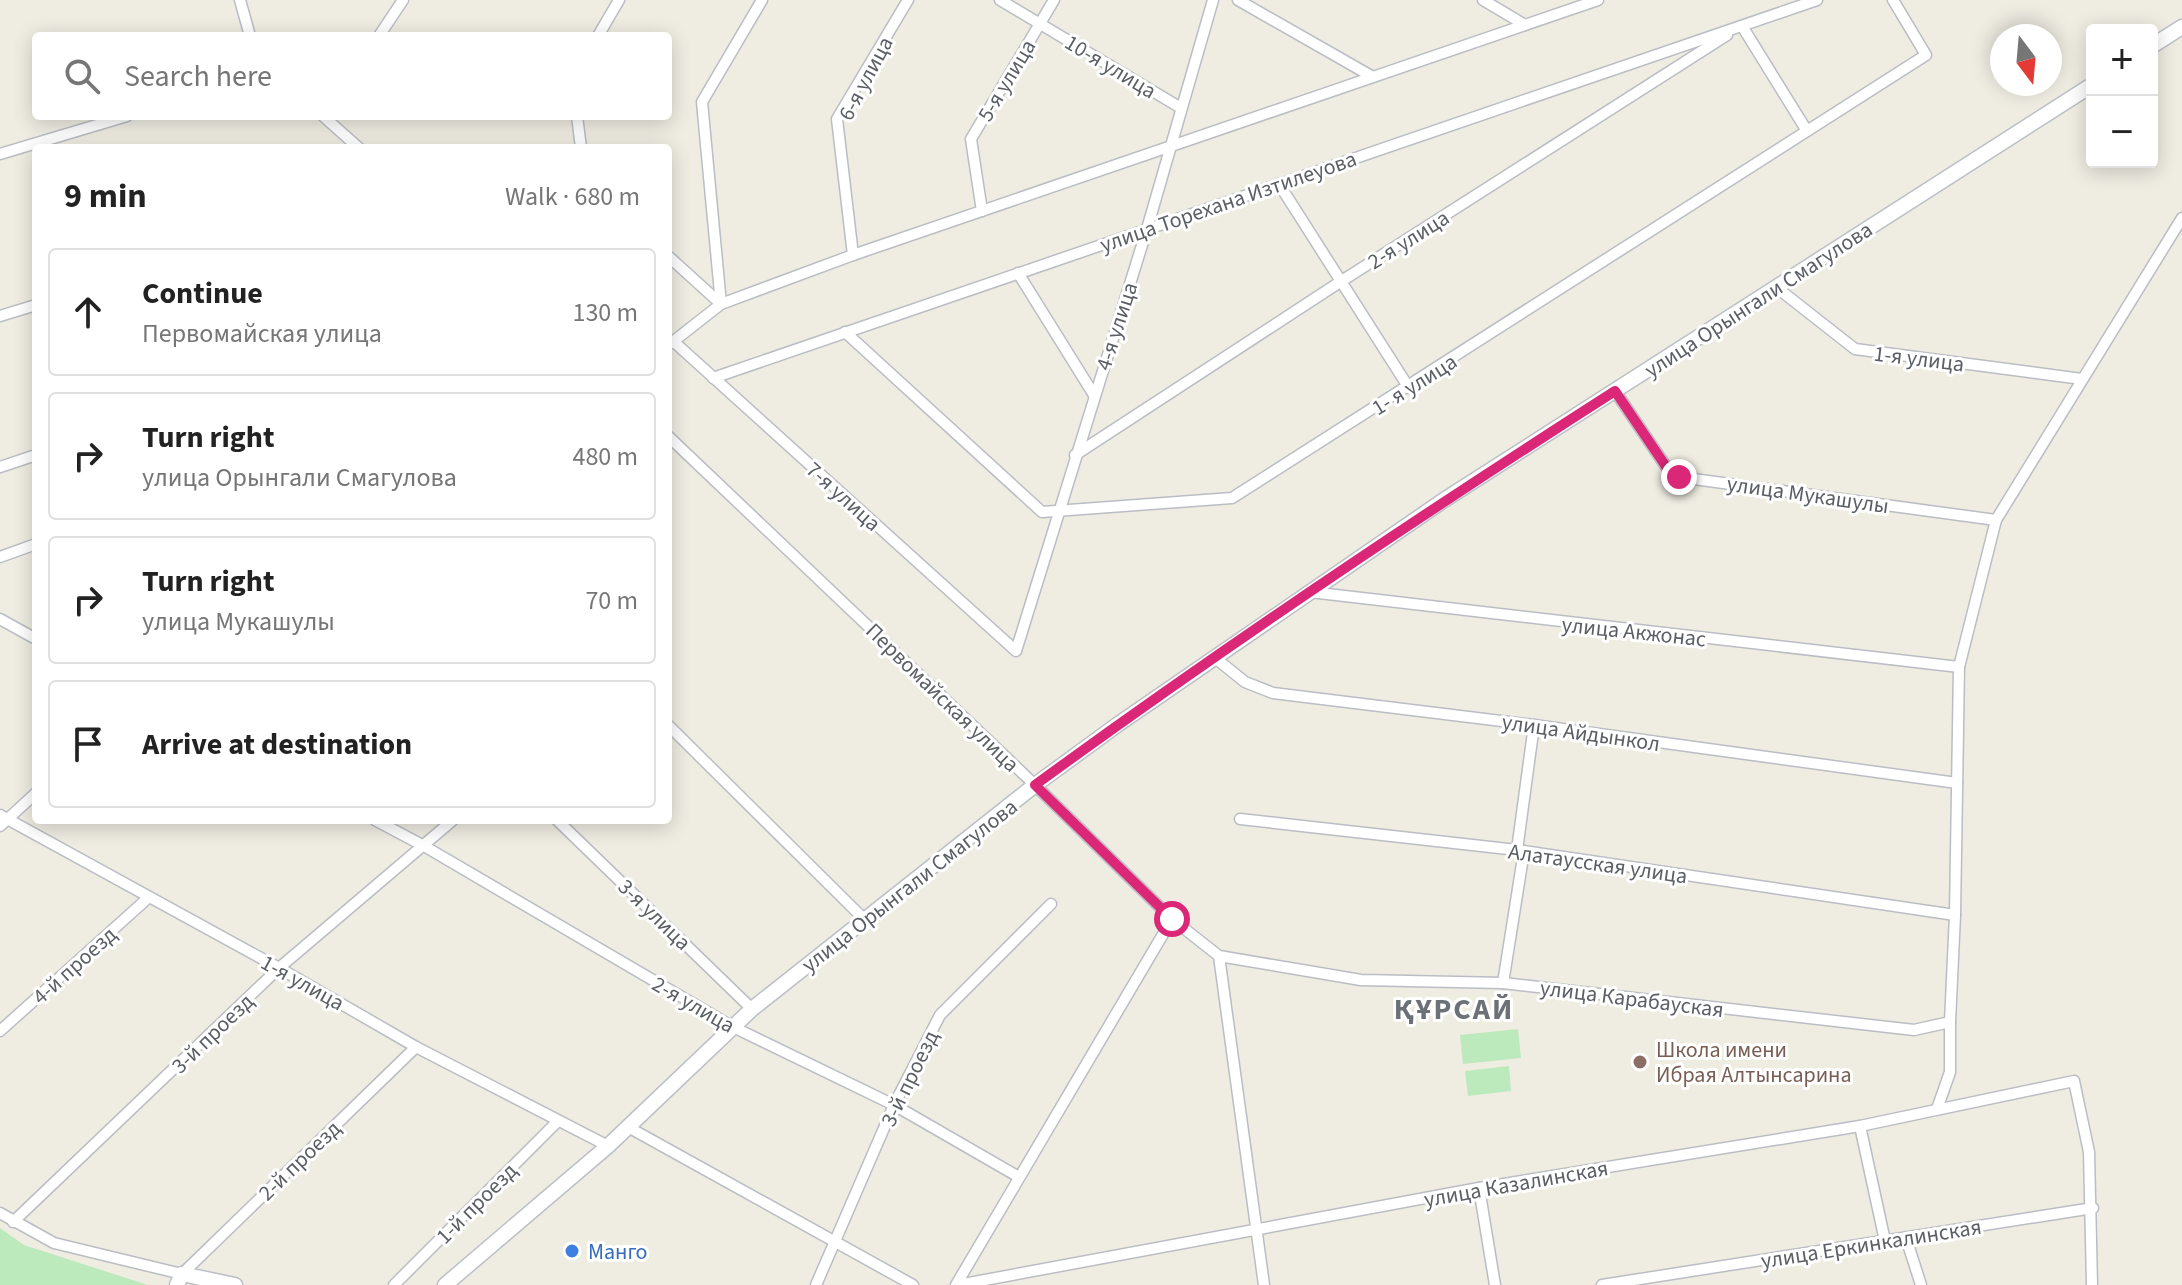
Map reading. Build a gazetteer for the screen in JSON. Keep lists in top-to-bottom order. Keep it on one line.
{"streets":{"main road":["улица Орынгали Смагулова"],"street":["10-я улица","6-я улица","5-я улица","улица Торехана Изтилеуова","2-я улица","4-я улица","1-я улица","1- я улица","улица Мукашулы","7-я улица","улица Акжонас","Первомайская улица","улица Айдынкол","Алатаусская улица","3-я улица","4-й проезд","улица Карабауская","3-й проезд","2-й проезд","улица Казалинская","1-й проезд","улица Еркинкалинская"]},"crossings":[["10-я улица","5-я улица"],["10-я улица","4-я улица"],["улица Торехана Изтилеуова","2-я улица"],["улица Торехана Изтилеуова","4-я улица"],["улица Торехана Изтилеуова","1- я улица"],["улица Торехана Изтилеуова","7-я улица"],["2-я улица","улица Орынгали Смагулова"],["2-я улица","4-я улица"],["2-я улица","3-й проезд"],["улица Орынгали Смагулова","1-я улица"],["улица Орынгали Смагулова","улица Мукашулы"],["улица Орынгали Смагулова","улица Акжонас"],["улица Орынгали Смагулова","Первомайская улица"],["улица Орынгали Смагулова","улица Айдынкол"],["улица Орынгали Смагулова","3-я улица"],["4-я улица","1- я улица"],["4-я улица","7-я улица"],["1-я улица","4-й проезд"],["1-я улица","3-й проезд"],["1-я улица","2-й проезд"],["1-я улица","1-й проезд"],["Первомайская улица","улица Карабауская"],["улица Казалинская","улица Еркинкалинская"]],"districts":["ҚҰРСАЙ"],"places":["Школа имени Ибрая Алтынсарина","Манго"],"north":"bottom","page":{"map_buttons":["+","−"],"search":"Search here","heading":["9 min","Walk · 680 m"],"list":[["Continue","Первомайская улица","130 m"],["Turn right","улица Орынгали Смагулова","480 m"],["Turn right","улица Мукашулы","70 m"],"Arrive at destination"]}}
